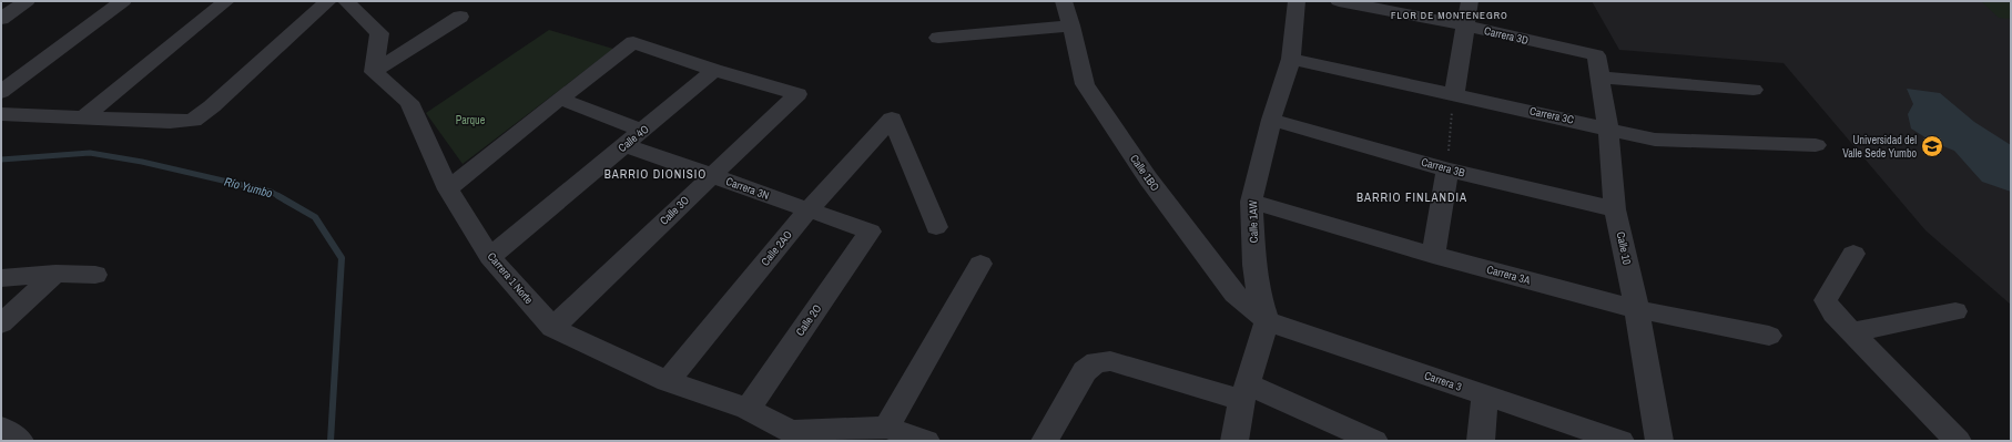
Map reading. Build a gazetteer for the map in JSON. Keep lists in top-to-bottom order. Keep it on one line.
{"streets":{"street":["Carrera 3D","Carrera 3C","Calle 4O","Carrera 3B","Calle 1BO","Carrera 3N","Calle 3O","Calle 1AW","Calle 2AO","Calle 10","Carrera 3A","Carrera 1 Norte","Calle 2O","Carrera 3"]},"crossings":[["Carrera 3D","Calle 10"],["Carrera 3C","Calle 1AW"],["Carrera 3C","Calle 10"],["Calle 4O","Carrera 3N"],["Calle 4O","Calle 3O"],["Calle 4O","Carrera 1 Norte"],["Carrera 3B","Calle 1AW"],["Carrera 3B","Calle 10"],["Calle 1BO","Calle 1AW"],["Calle 1BO","Carrera 3"],["Carrera 3N","Calle 3O"],["Carrera 3N","Calle 2AO"],["Carrera 3N","Calle 2O"],["Calle 3O","Carrera 1 Norte"],["Calle 1AW","Carrera 3A"],["Calle 1AW","Carrera 3"],["Calle 2AO","Carrera 1 Norte"],["Calle 10","Carrera 3A"],["Carrera 1 Norte","Calle 2O"]],"districts":["FLOR DE MONTENEGRO","BARRIO DIONISIO","BARRIO FINLANDIA"],"water":["Río Yumbo"],"parks":["Parque"],"places":{"school or university":["Universidad del Valle Sede Yumbo"]}}
